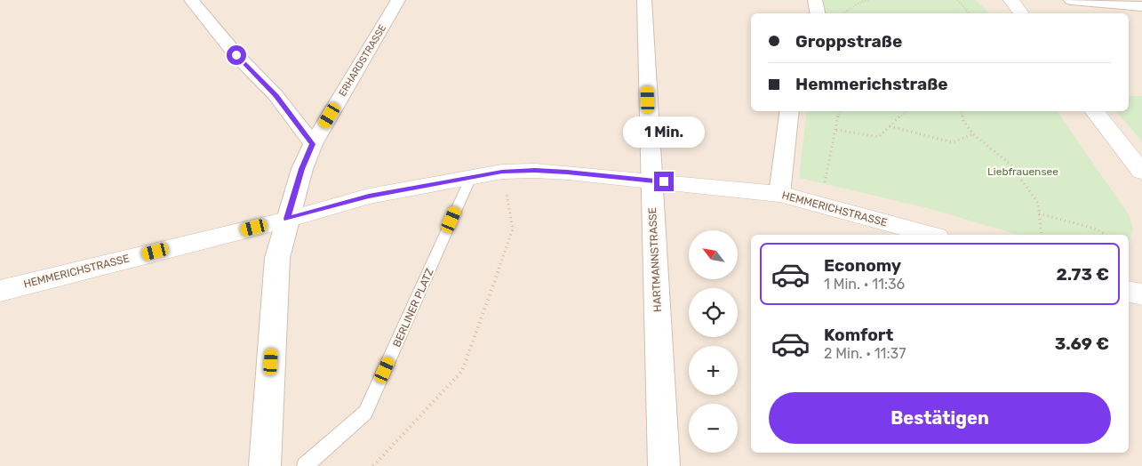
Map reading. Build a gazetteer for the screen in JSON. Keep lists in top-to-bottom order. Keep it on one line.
{"streets":{"street":["ERHARDSTRASSE","HEMMERICHSTRASSE","HARTMANNSTRASSE"],"lane":["BERLINER PLATZ"]},"crossings":[["ERHARDSTRASSE","HEMMERICHSTRASSE"],["HEMMERICHSTRASSE","HARTMANNSTRASSE"],["HEMMERICHSTRASSE","BERLINER PLATZ"]],"parks":["Liebfrauensee"],"north":"top left","page":{"banner":["Groppstraße","Hemmerichstraße"],"bubble":"1 Min.","map_buttons":["+","−"],"list":[{"name":"Economy","note":"1 Min. · 11:36","value":"2.73 €"},{"name":"Komfort","note":"2 Min. · 11:37","value":"3.69 €"}],"buttons":"Bestätigen"}}
